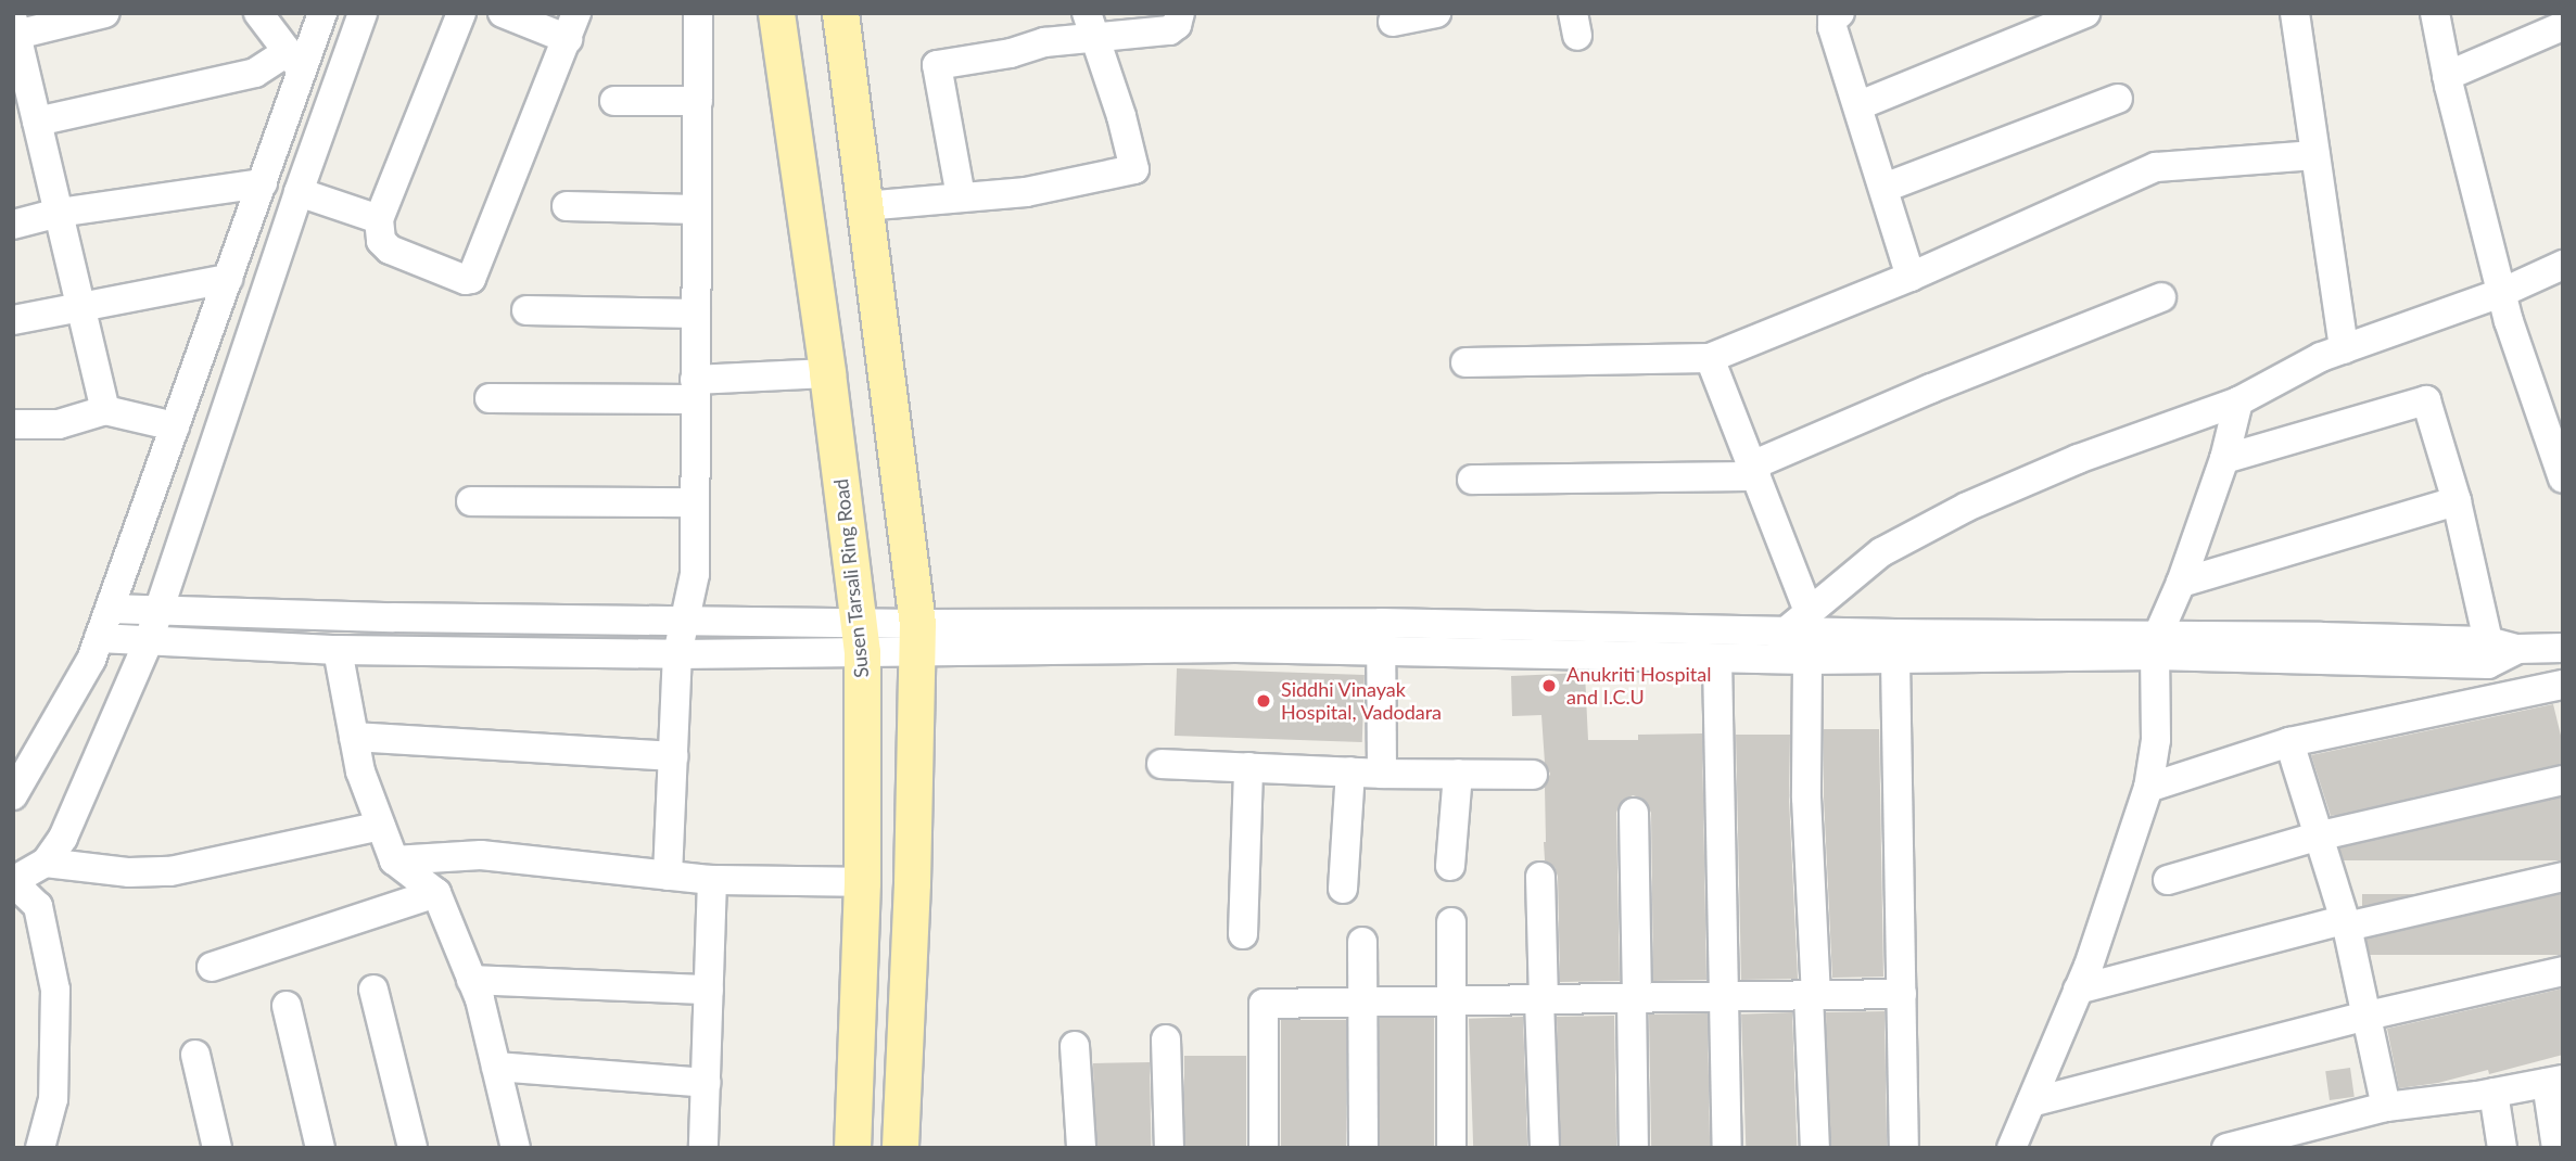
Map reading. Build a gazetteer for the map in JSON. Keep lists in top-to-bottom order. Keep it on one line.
{"streets":{"main road":["Susen Tarsali Ring Road"]},"places":["Anukriti Hospital and I.C.U","Siddhi Vinayak Hospital, Vadodara"]}
